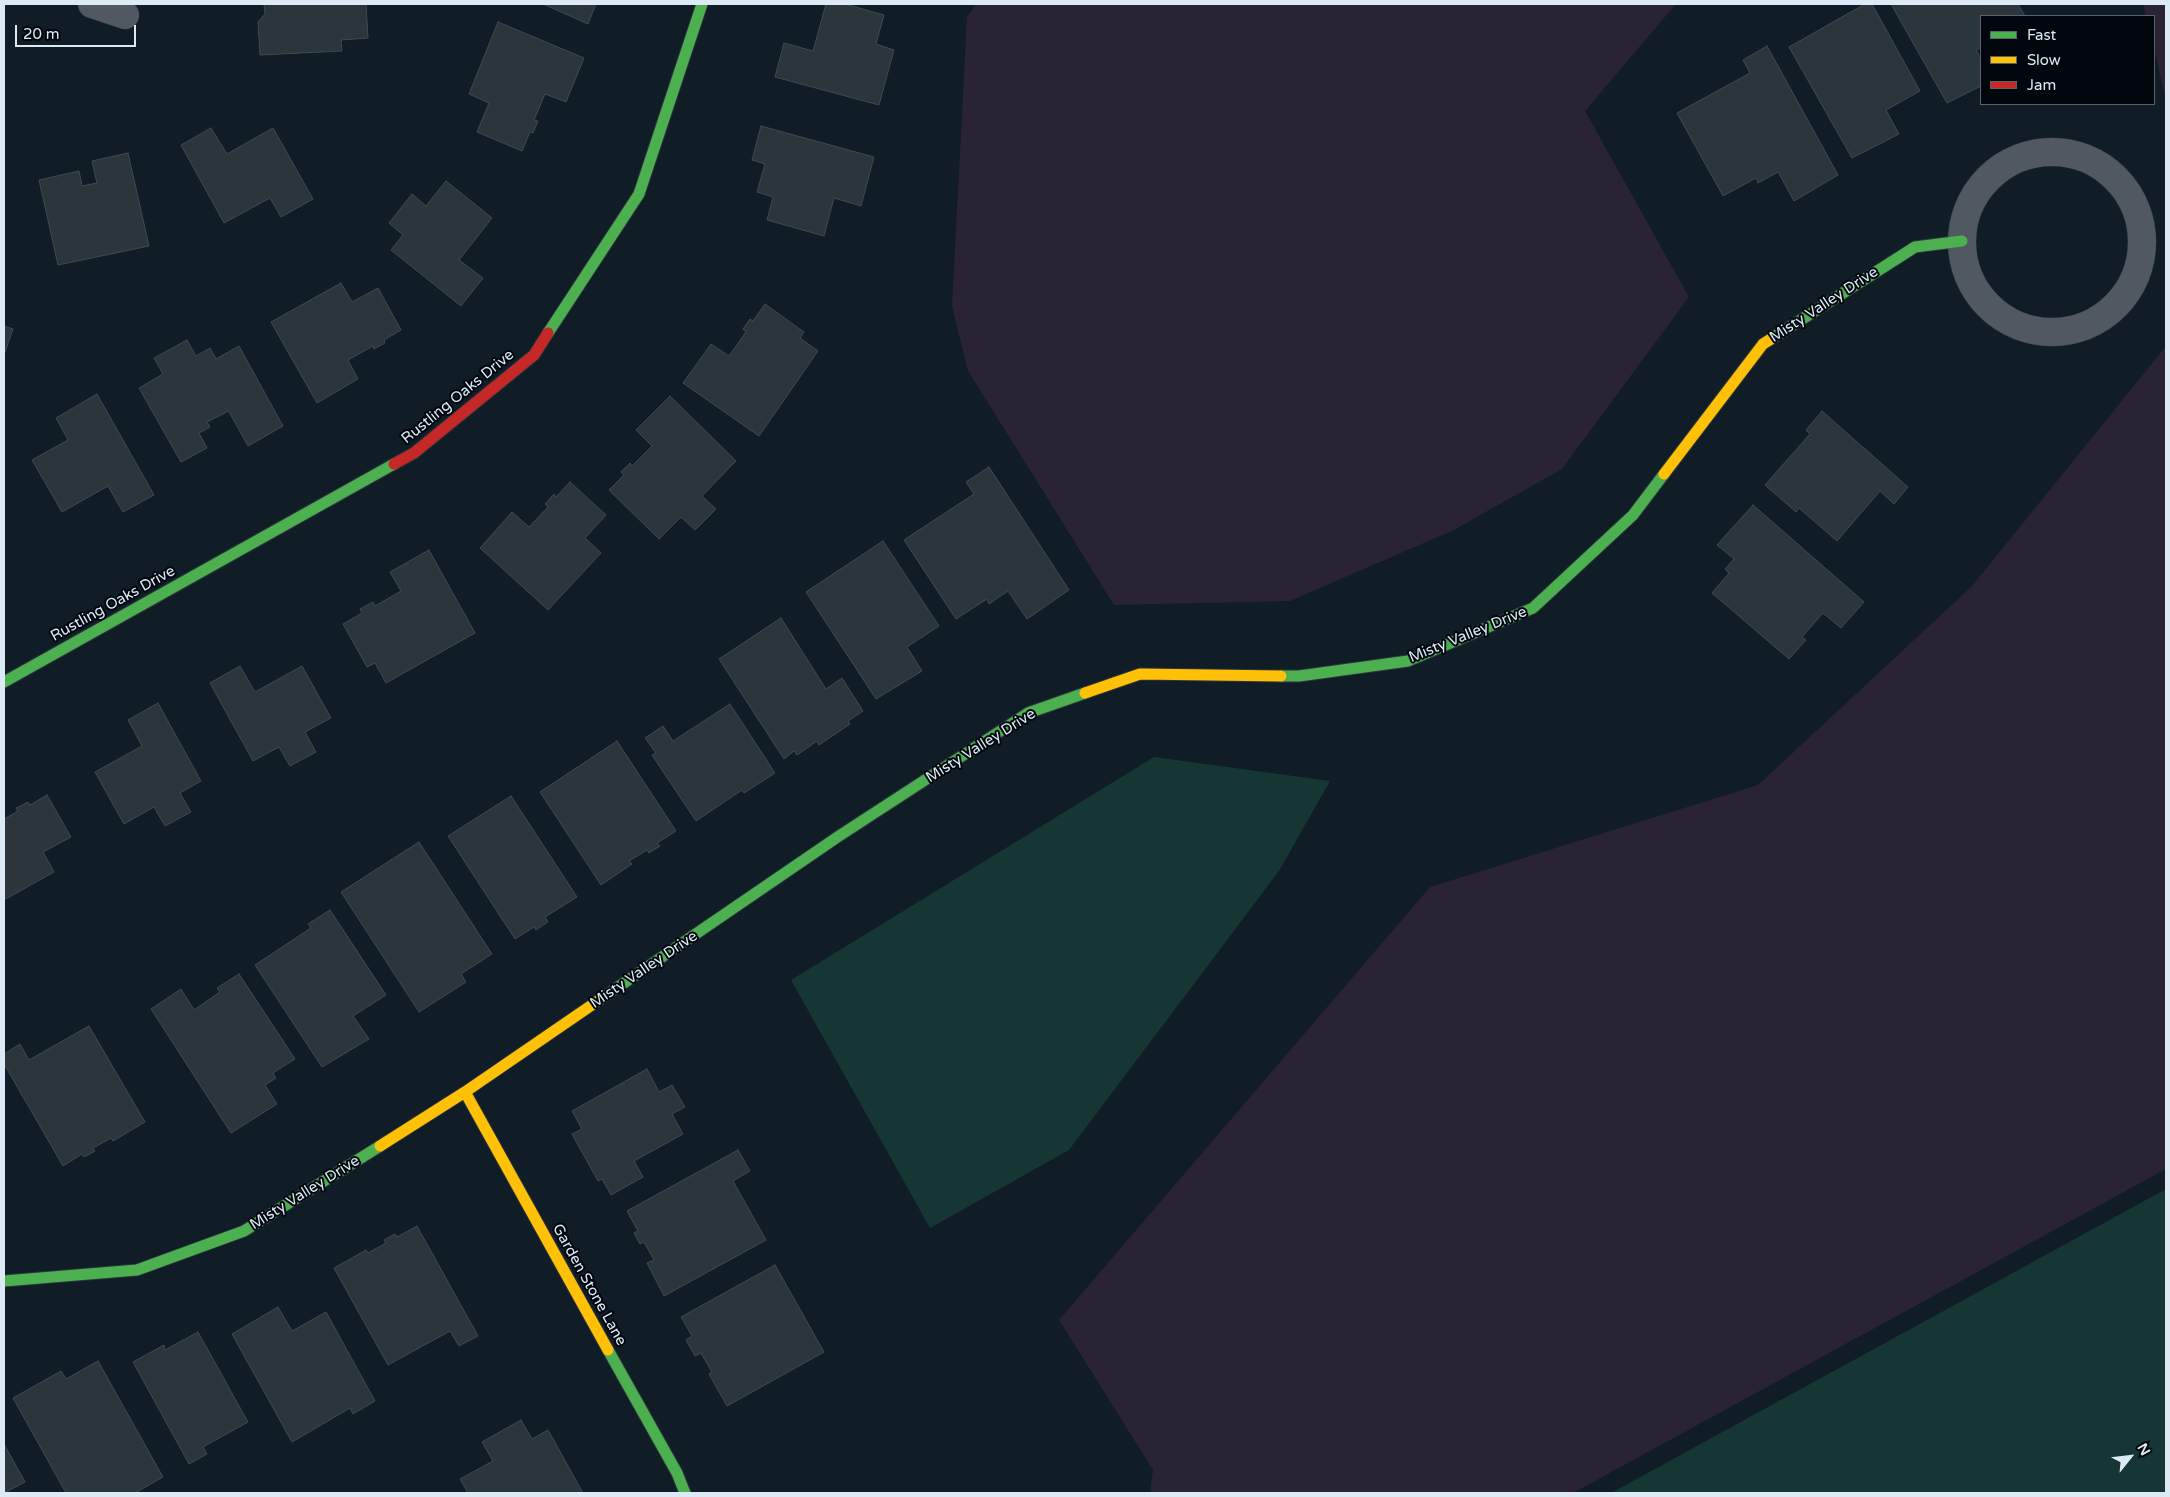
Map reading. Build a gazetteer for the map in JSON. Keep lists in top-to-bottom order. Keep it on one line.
{"streets":{"street":["Misty Valley Drive","Rustling Oaks Drive","Garden Stone Lane"]},"crossings":[["Misty Valley Drive","Garden Stone Lane"]],"legend":["Fast","Slow","Jam"],"scale_bar":"20 m","north":"top right"}
